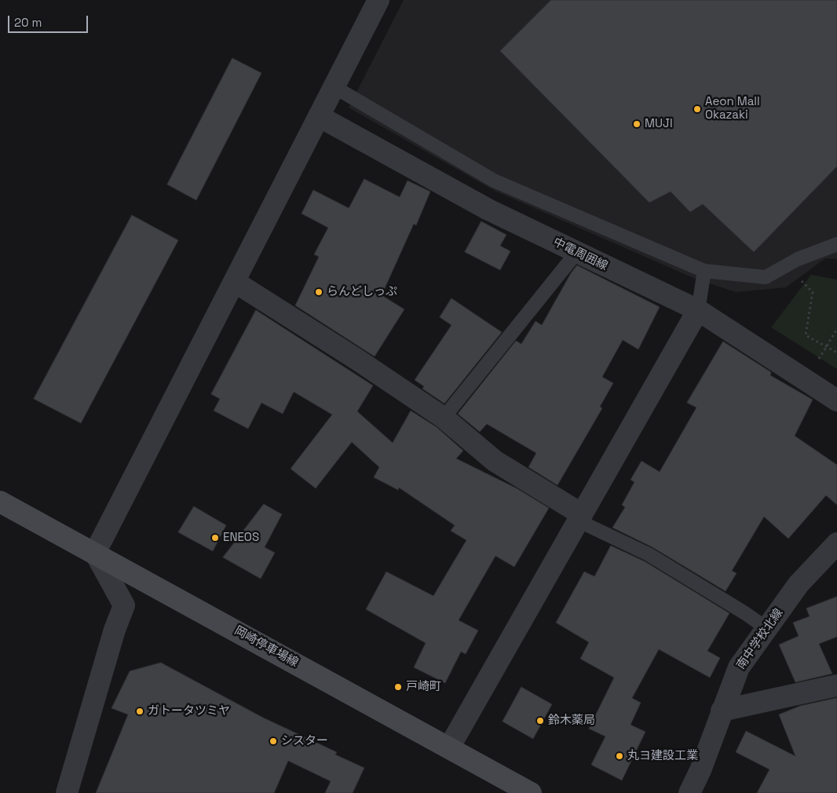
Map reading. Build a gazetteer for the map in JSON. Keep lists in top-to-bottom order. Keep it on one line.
{"streets":{"main road":["岡崎停車場線"],"street":["中電周囲線","南中学校北線"]},"places":["Aeon Mall Okazaki","MUJI","らんどしっぷ","ENEOS","戸崎町","ガトータツミヤ","鈴木薬局","シスター","丸ヨ建設工業"],"scale_bar":"20 m"}
